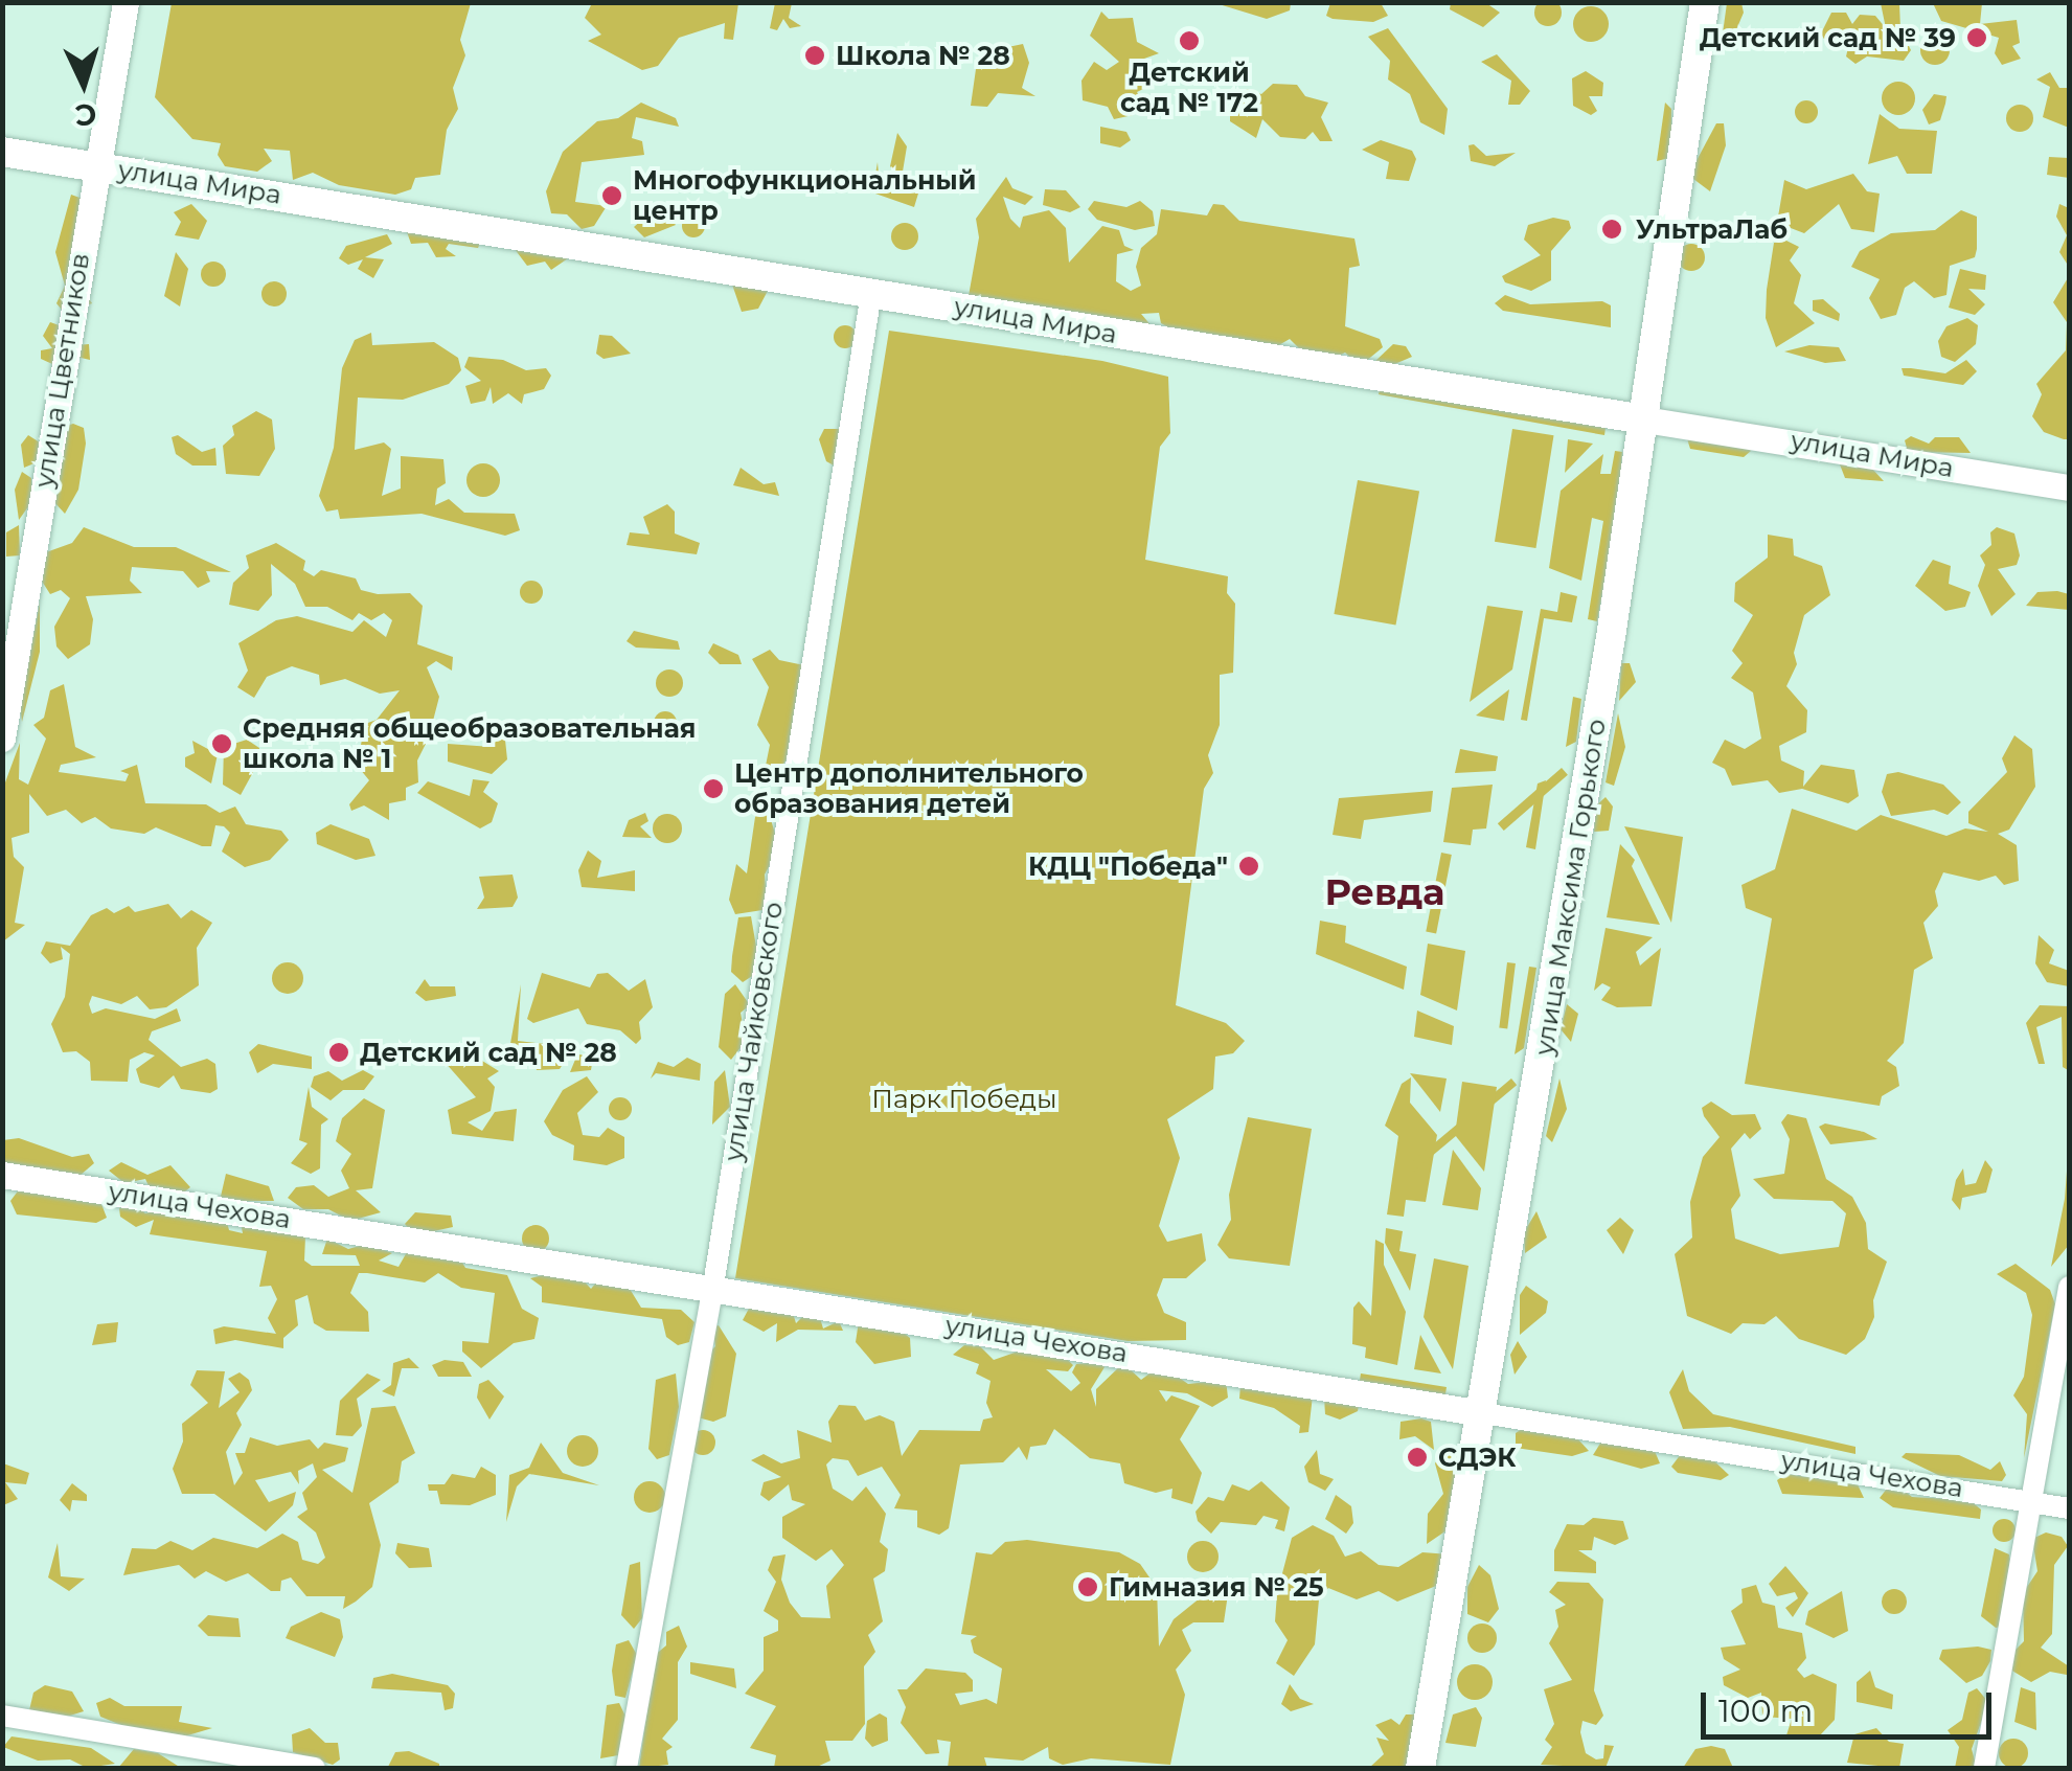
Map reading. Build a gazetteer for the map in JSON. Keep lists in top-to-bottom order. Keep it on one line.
{"streets":{"main road":["улица Мира","улица Максима Горького"],"street":["улица Цветников","улица Чайковского","улица Чехова"]},"crossings":[["улица Мира","улица Цветников"],["улица Мира","улица Максима Горького"],["улица Мира","улица Чайковского"],["улица Максима Горького","улица Чехова"],["улица Чайковского","улица Чехова"]],"districts":["Ревда"],"parks":["Парк Победы"],"places":["Детский сад № 39","Детский сад № 172","Школа № 28","Многофункциональный центр","УльтраЛаб","Средняя общеобразовательная школа № 1","Центр дополнительного образования детей","КДЦ \"Победа\"","Детский сад № 28","СДЭК","Гимназия № 25"],"scale_bar":"100 m","north":"bottom"}
